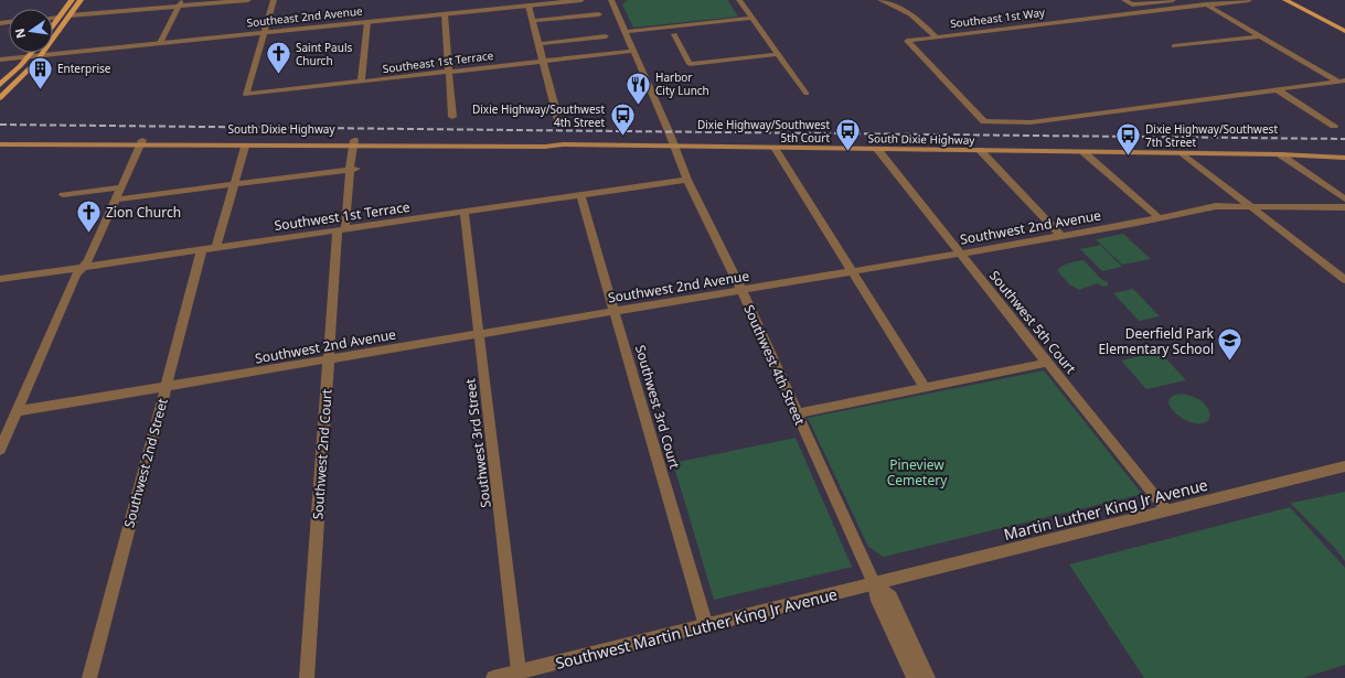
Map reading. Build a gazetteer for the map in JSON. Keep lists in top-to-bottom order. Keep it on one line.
{"streets":{"main road":["South Dixie Highway"],"street":["Southeast 2nd Avenue","Southeast 1st Way","Southeast 1st Terrace","Southwest 1st Terrace","Southwest 2nd Avenue","Southwest 5th Court","Southwest 4th Street","Southwest 3rd Court","Southwest 3rd Street","Southwest 2nd Court","Southwest 2nd Street","Martin Luther King Jr Avenue","Southwest Martin Luther King Jr Avenue"]},"crossings":[["Southeast 2nd Avenue","Southeast 1st Terrace"],["Southeast 1st Terrace","Southwest 4th Street"],["South Dixie Highway","Southwest 5th Court"],["South Dixie Highway","Southwest 4th Street"],["South Dixie Highway","Southwest 2nd Court"],["Southwest 1st Terrace","Southwest 4th Street"],["Southwest 1st Terrace","Southwest 3rd Court"],["Southwest 1st Terrace","Southwest 3rd Street"],["Southwest 1st Terrace","Southwest 2nd Court"],["Southwest 1st Terrace","Southwest 2nd Street"],["Southwest 2nd Avenue","Southwest 5th Court"],["Southwest 2nd Avenue","Southwest 4th Street"],["Southwest 2nd Avenue","Southwest 3rd Court"],["Southwest 2nd Avenue","Southwest 3rd Street"],["Southwest 2nd Avenue","Southwest 2nd Court"],["Southwest 2nd Avenue","Southwest 2nd Street"],["Southwest 5th Court","Martin Luther King Jr Avenue"],["Southwest 4th Street","Martin Luther King Jr Avenue"],["Southwest 4th Street","Southwest Martin Luther King Jr Avenue"],["Southwest 3rd Court","Southwest Martin Luther King Jr Avenue"],["Southwest 3rd Street","Southwest Martin Luther King Jr Avenue"],["Martin Luther King Jr Avenue","Southwest Martin Luther King Jr Avenue"]],"parks":["Pineview Cemetery"],"places":{"church":["Saint Pauls Church","Zion Church"],"building":["Enterprise"],"restaurant":["Harbor City Lunch"],"bus stop":["Dixie Highway/Southwest 4th Street","Dixie Highway/Southwest 5th Court","Dixie Highway/Southwest 7th Street"],"school or university":["Deerfield Park Elementary School"]},"north":"left"}
